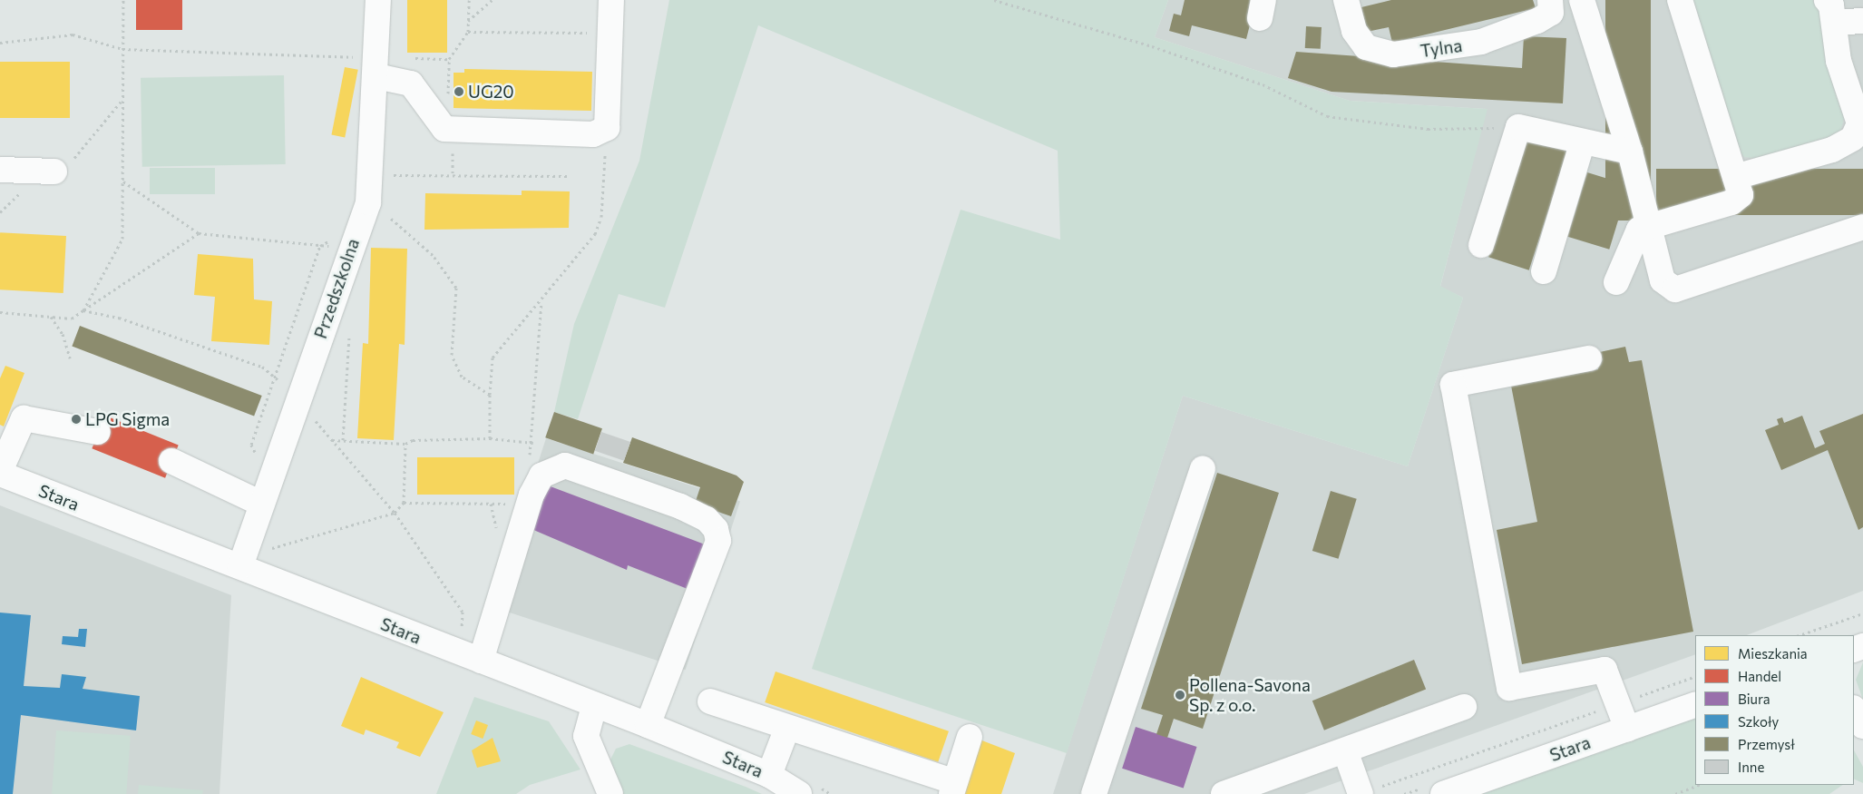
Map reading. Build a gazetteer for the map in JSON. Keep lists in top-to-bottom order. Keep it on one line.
{"streets":{"street":["Tylna","Przedszkolna","Stara"]},"crossings":[["Przedszkolna","Stara"]],"places":["UG20","LPG Sigma","Pollena-Savona Sp. z o.o."],"legend":["Mieszkania","Handel","Biura","Szkoły","Przemysł","Inne"]}
